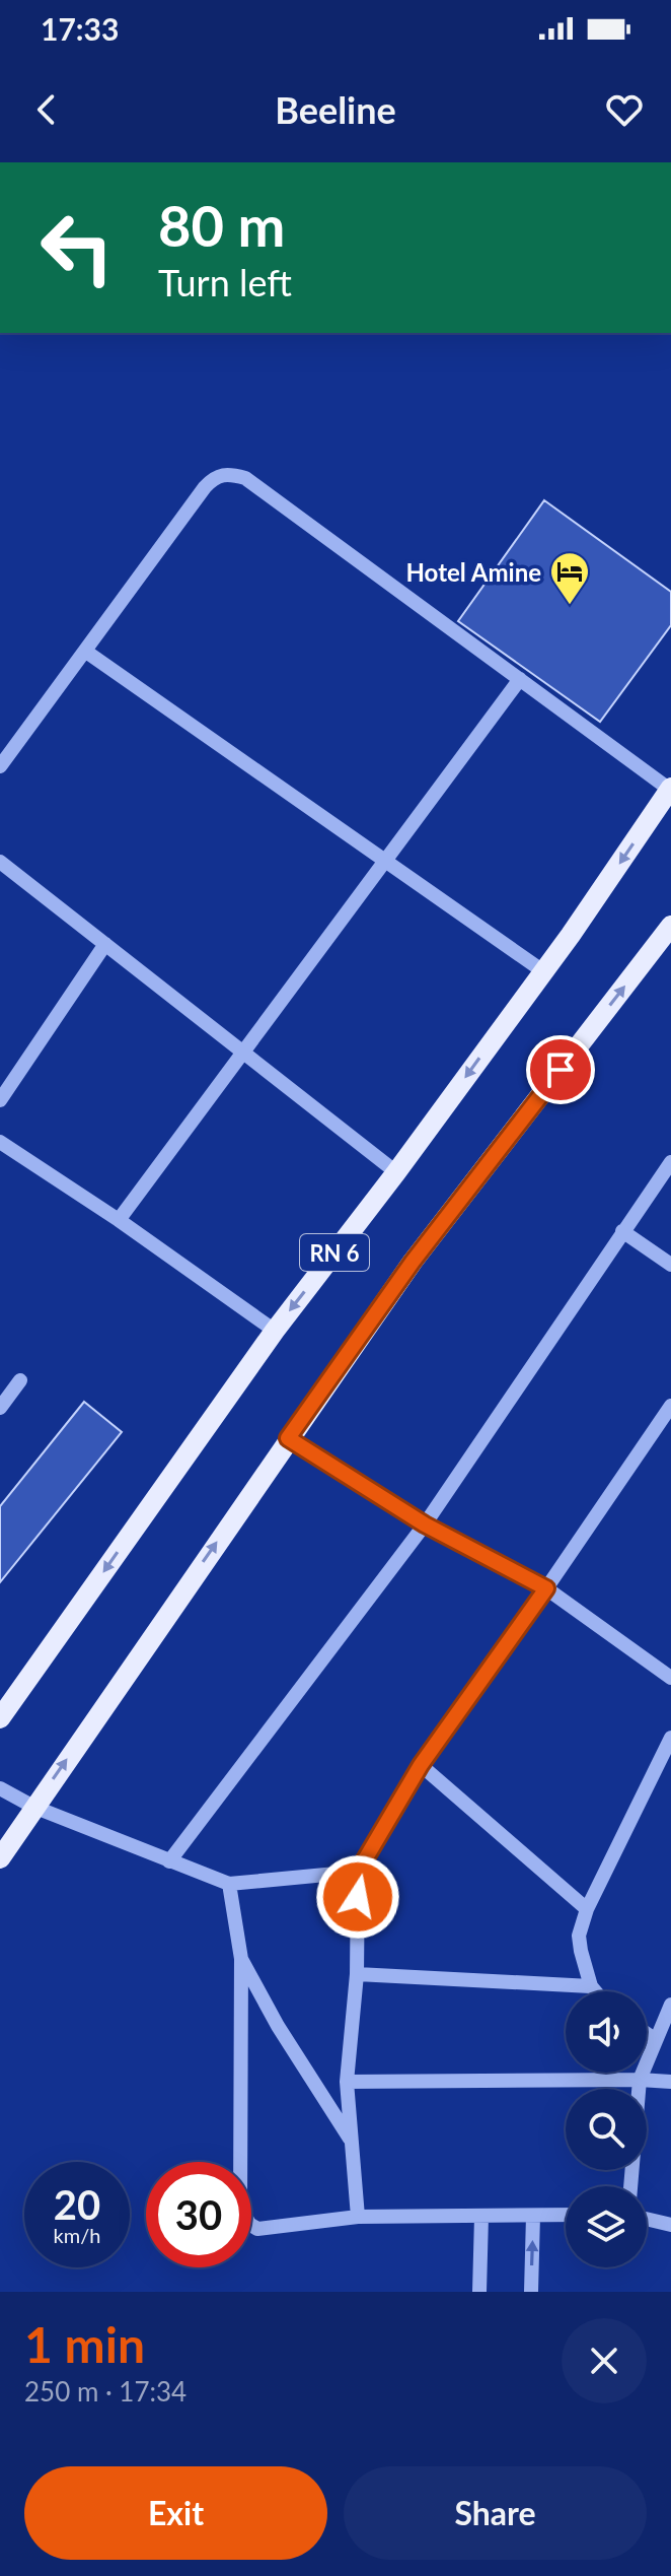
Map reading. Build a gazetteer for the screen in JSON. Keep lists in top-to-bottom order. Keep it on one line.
{"streets":{"main road":["RN 6"]},"places":{"hotel":["Hotel Amine"]},"page":{"status":"17:33","header":"Beeline","turn":["80 m","Turn left"],"speed":"20 km/h","limit":"30","heading":["1 min","250 m · 17:34"],"buttons":["Exit","Share"]}}
